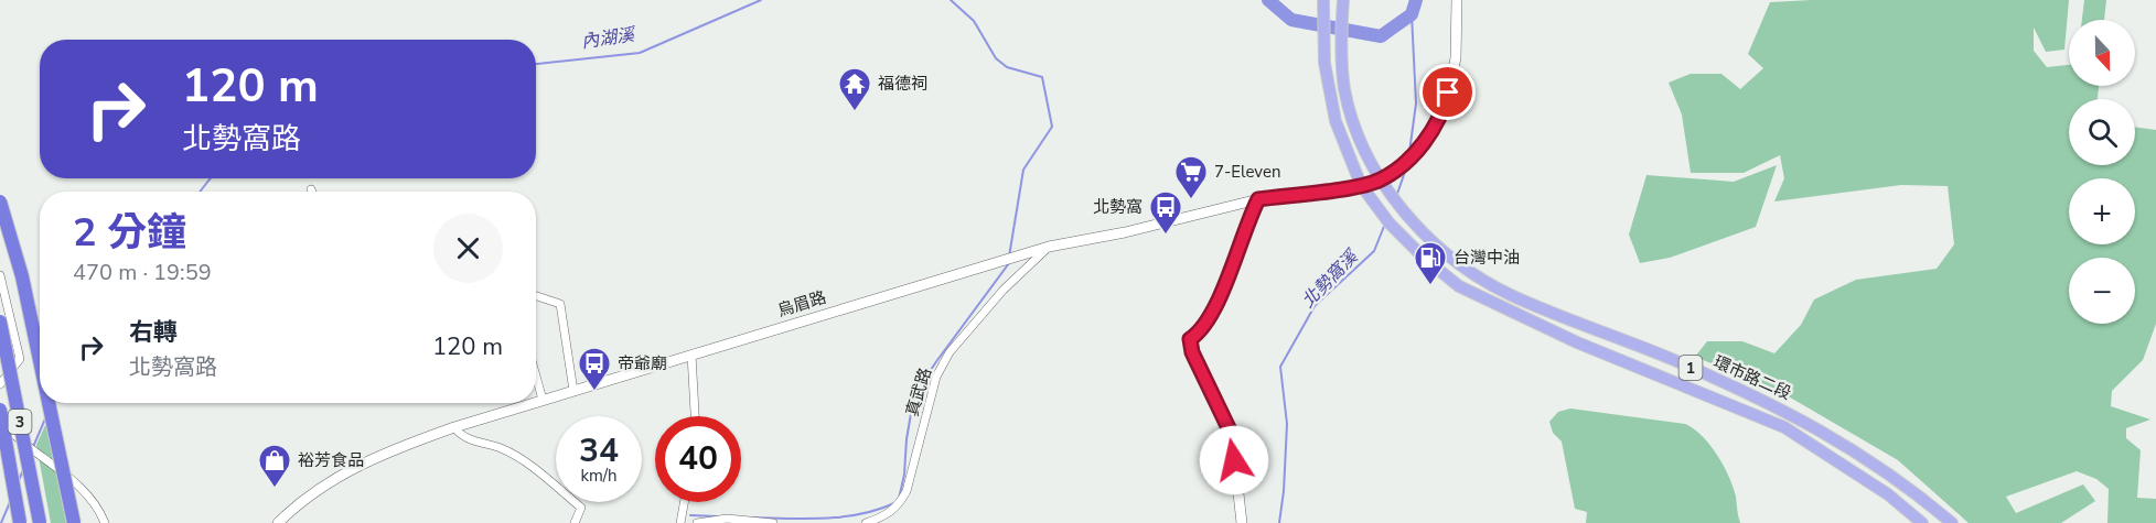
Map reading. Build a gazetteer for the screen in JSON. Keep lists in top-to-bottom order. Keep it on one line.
{"streets":{"highway":["3"],"main road":["烏眉路","1","環市路二段"],"street":["真武路"]},"crossings":[["烏眉路","1"],["烏眉路","環市路二段"],["烏眉路","真武路"],["1","環市路二段"]],"water":["內湖溪","北勢窩溪"],"places":{"temple":["福德祠"],"supermarket":["7-Eleven"],"bus stop":["北勢窩","帝爺廟"],"fuel station":["台灣中油"],"shop":["裕芳食品"]},"north":"bottom","page":{"map_buttons":["+","−"],"turn":["120 m","北勢窩路"],"heading":["2 分鐘","470 m · 19:59"],"list":[{"name":"右轉","note":"北勢窩路","value":"120 m"}],"speed":"34 km/h","limit":"40"}}
